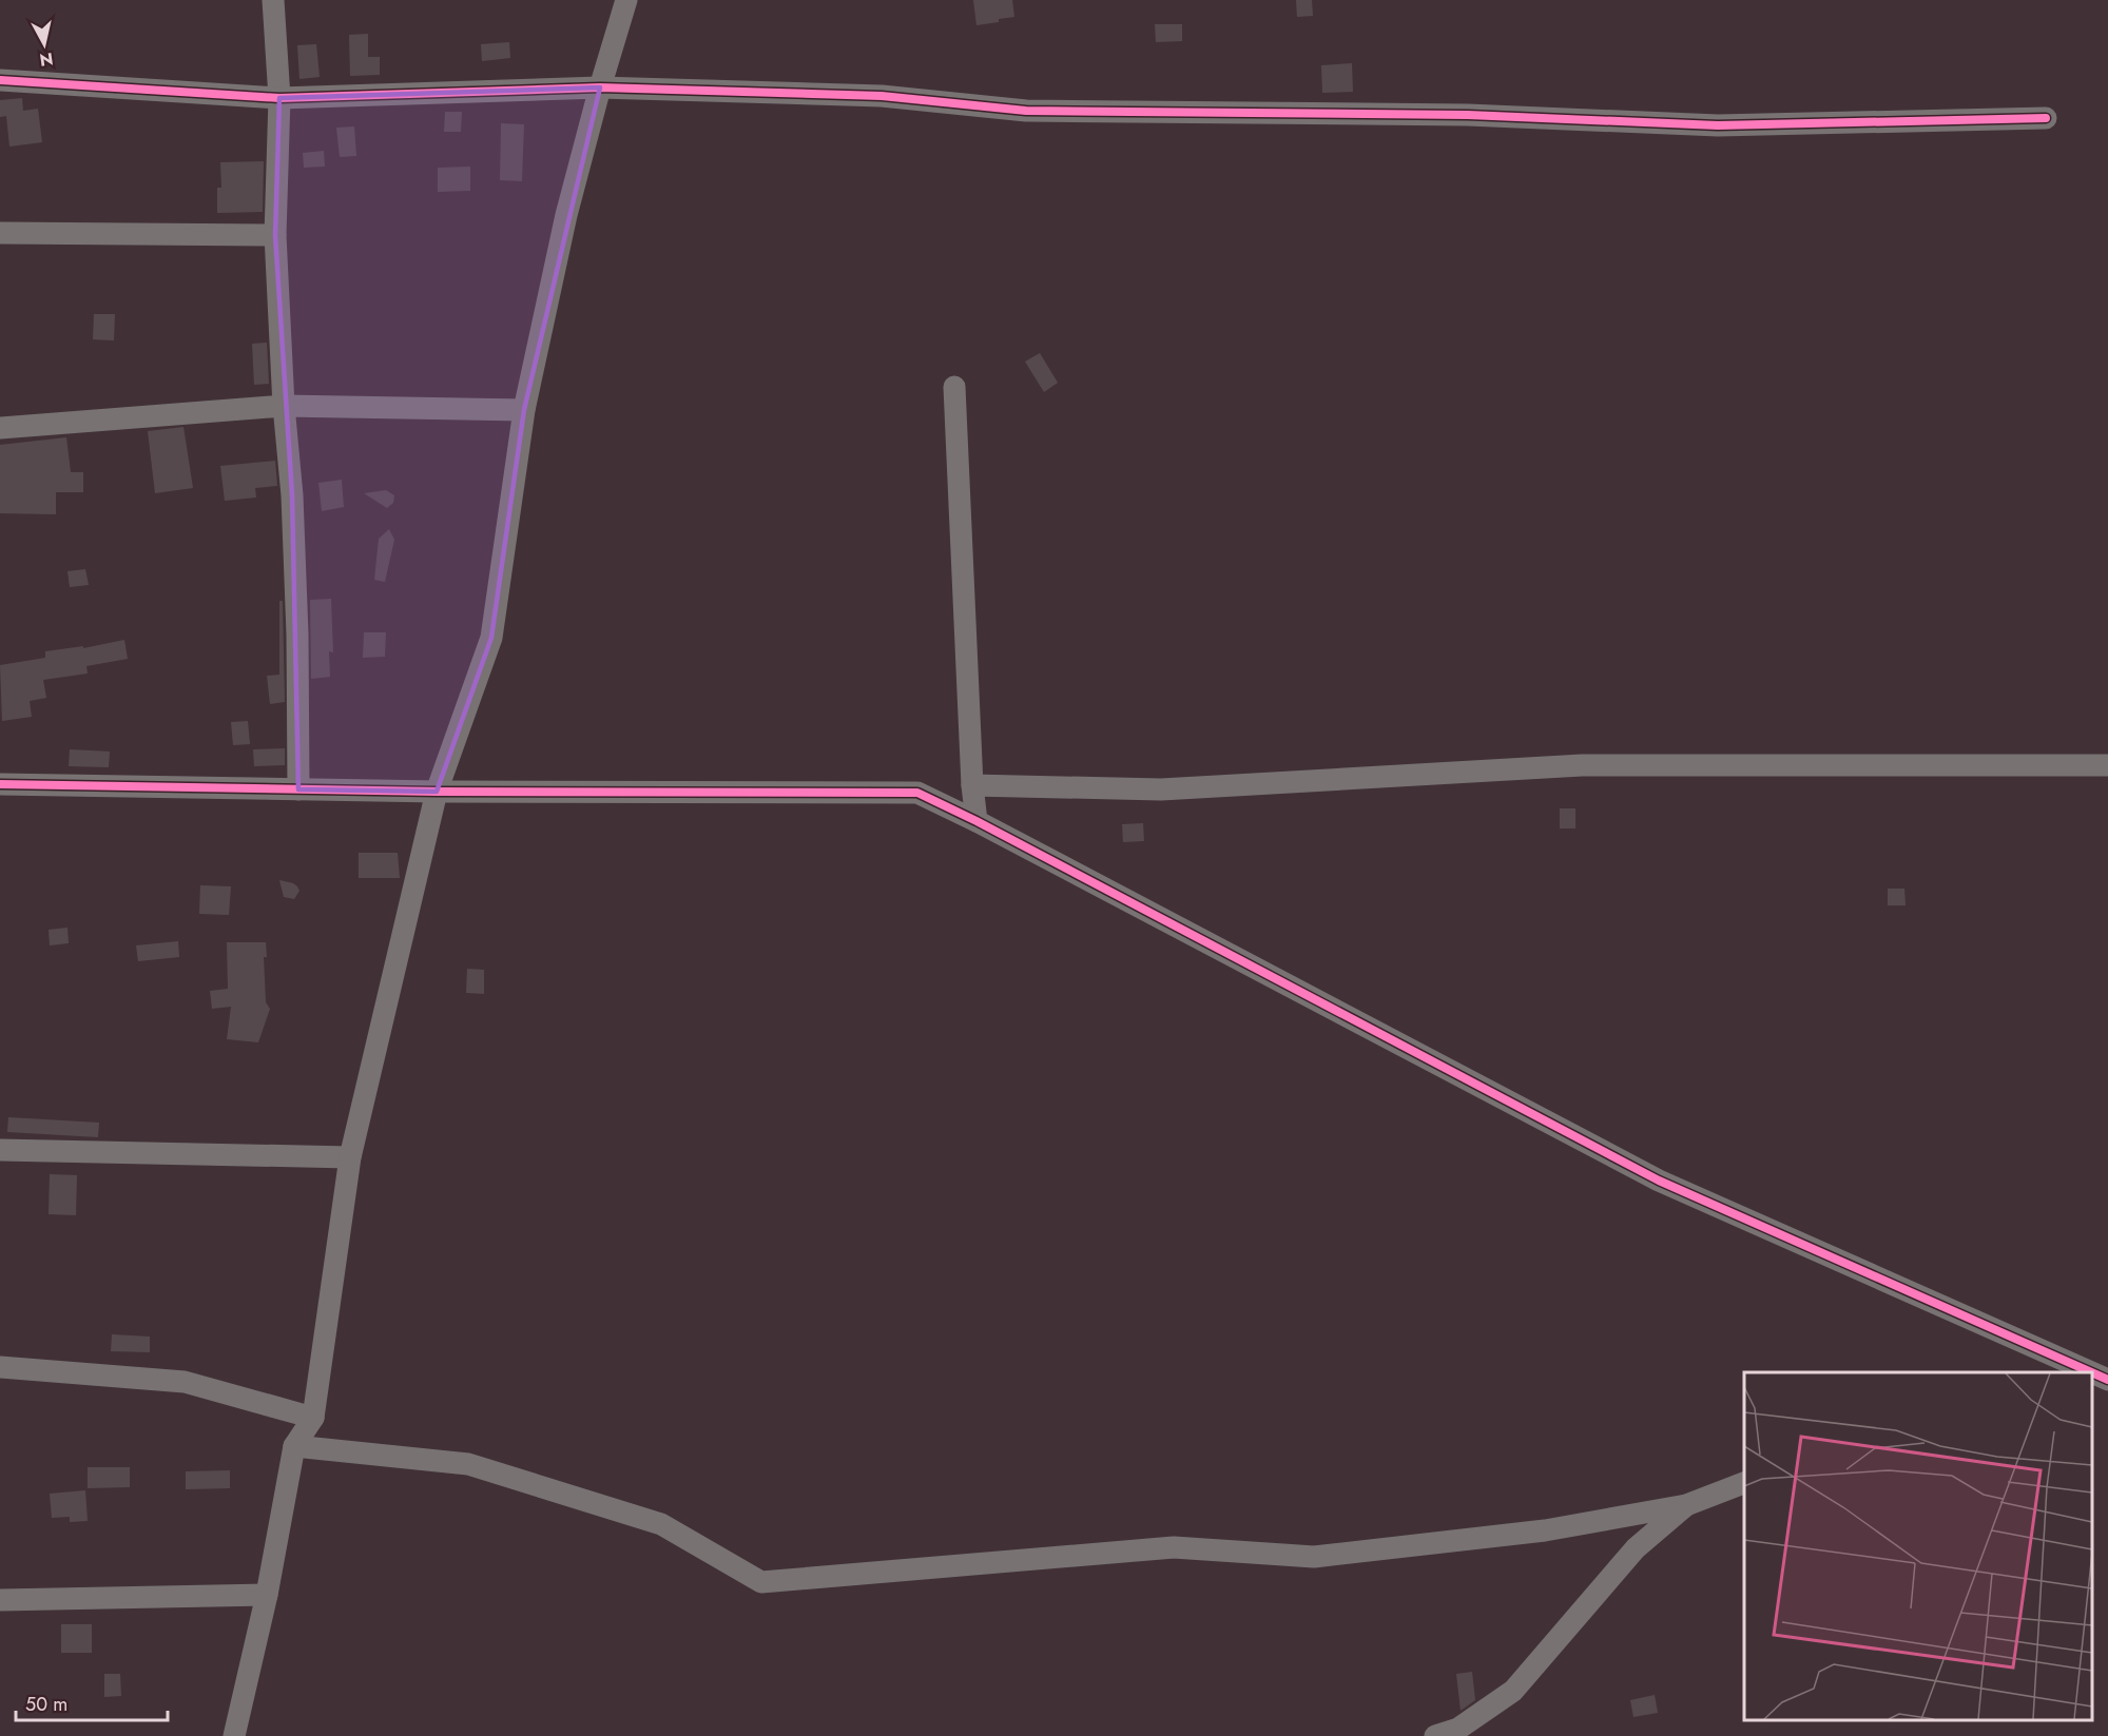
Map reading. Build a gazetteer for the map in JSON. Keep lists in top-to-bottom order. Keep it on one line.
{"scale_bar":"50 m","north":"bottom"}
